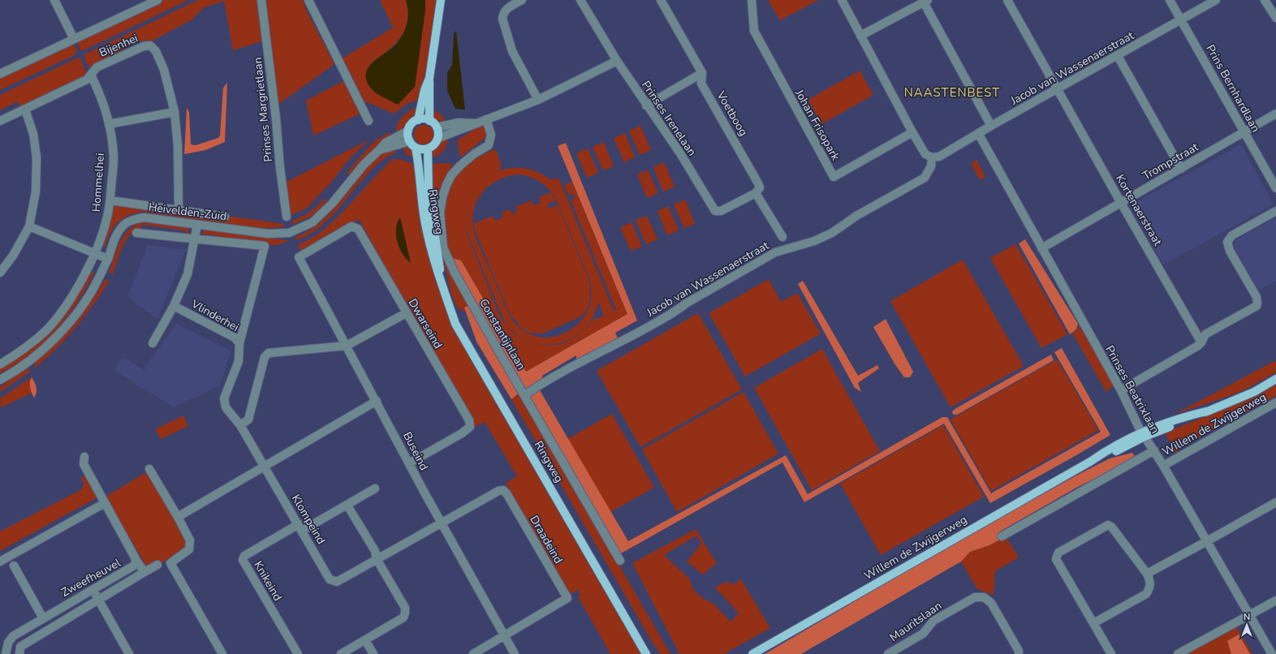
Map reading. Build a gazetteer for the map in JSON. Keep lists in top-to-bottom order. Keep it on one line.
{"streets":{"main road":["Ringweg","Willem de Zwijgerweg"],"street":["Bijenhei","Jacob van Wassenaerstraat","Prins Bernhardlaan","Prinses Margrietlaan","Voetboog","Prinses Irenelaan","Johan Frisopark","Trompstraat","Hommelhei","Kortenaerstraat","Heivelden-Zuid","Vlinderhei","Dwarseind","Constantijnlaan","Prinses Beatrixlaan","Buseind","Klompeind","Draadeind","Zweefheuvel","Knikeind","Mauritslaan"]},"crossings":[["Bijenhei","Hommelhei"],["Jacob van Wassenaerstraat","Prins Bernhardlaan"],["Jacob van Wassenaerstraat","Kortenaerstraat"],["Jacob van Wassenaerstraat","Constantijnlaan"],["Jacob van Wassenaerstraat","Prinses Beatrixlaan"],["Prins Bernhardlaan","Trompstraat"],["Voetboog","Prinses Irenelaan"],["Trompstraat","Kortenaerstraat"],["Trompstraat","Prinses Beatrixlaan"],["Heivelden-Zuid","Ringweg"],["Heivelden-Zuid","Vlinderhei"],["Vlinderhei","Klompeind"],["Dwarseind","Buseind"],["Prinses Beatrixlaan","Willem de Zwijgerweg"],["Buseind","Klompeind"],["Buseind","Draadeind"],["Klompeind","Draadeind"],["Klompeind","Knikeind"]],"districts":["NAASTENBEST"],"north":"top"}
